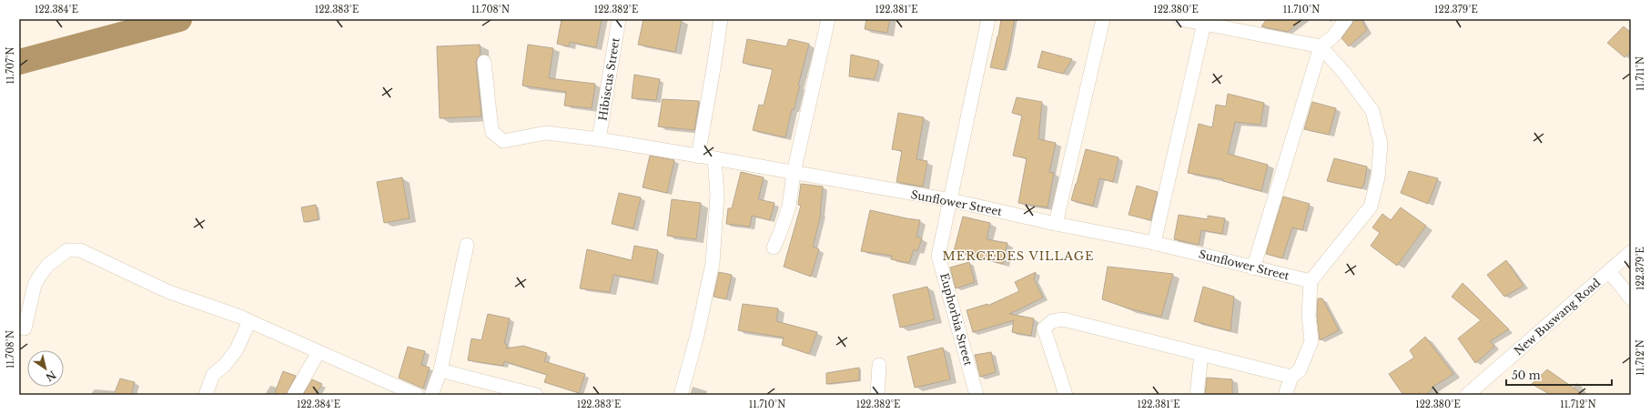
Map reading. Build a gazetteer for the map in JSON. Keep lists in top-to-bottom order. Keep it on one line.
{"streets":{"street":["Hibiscus Street","Sunflower Street","New Buswang Road","Euphorbia Street"]},"crossings":[["Hibiscus Street","Sunflower Street"],["Sunflower Street","Euphorbia Street"]],"districts":["MERCEDES VILLAGE"],"scale_bar":"50 m","north":"bottom right","coordinates":["122.384°E","122.383°E","11.708°N","122.382°E","122.381°E","122.380°E","11.710°N","122.379°E","11.707°N","11.711°N","11.712°N"]}
